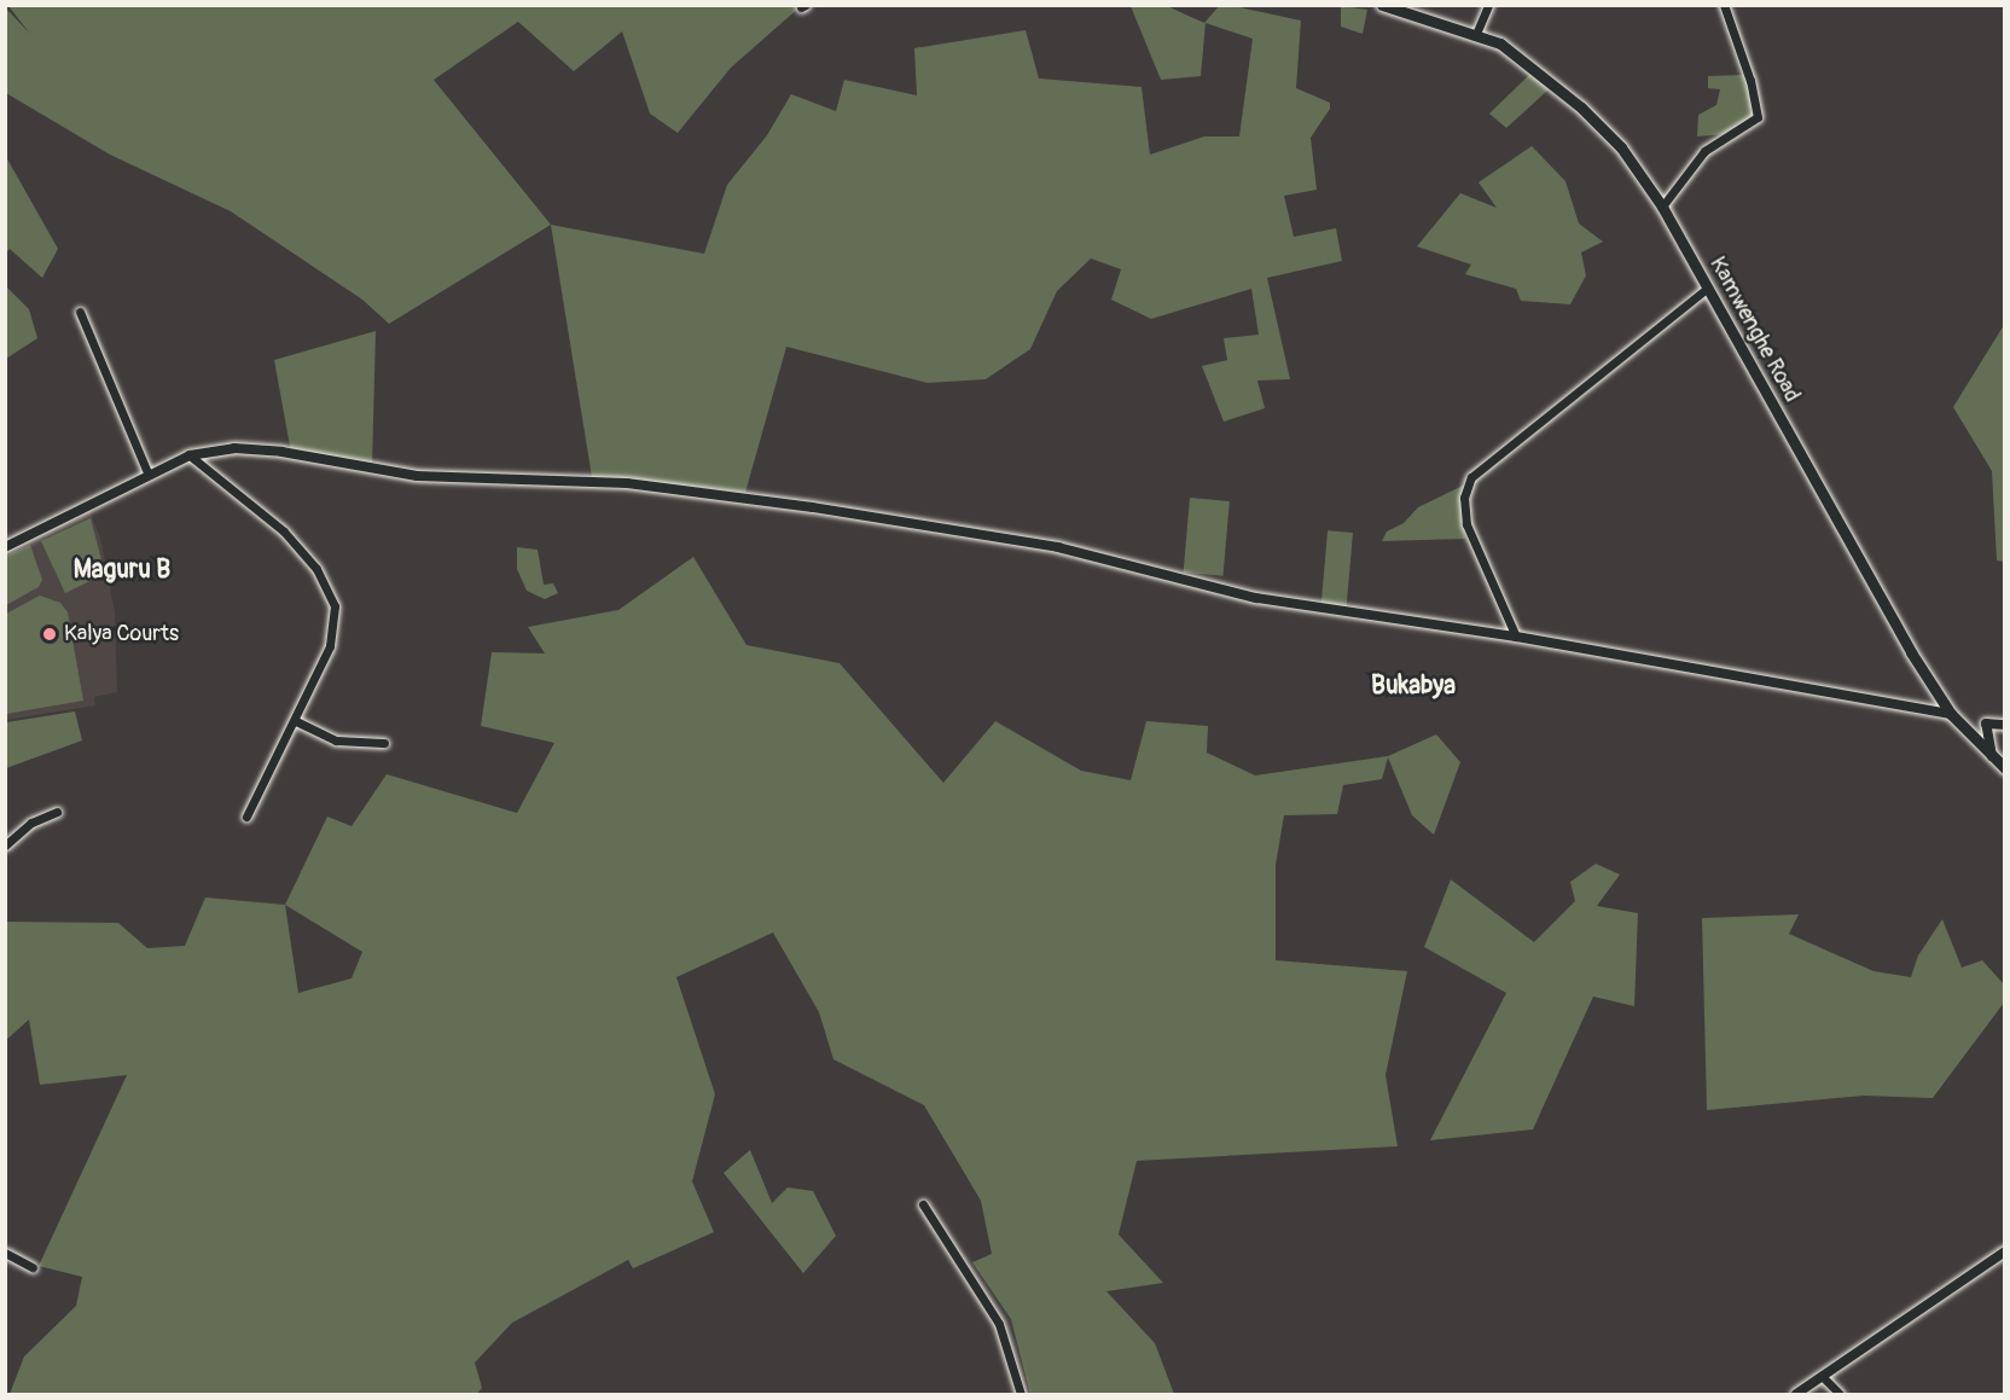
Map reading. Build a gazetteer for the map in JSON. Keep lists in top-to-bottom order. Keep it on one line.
{"streets":{"main road":["Kamwenghe Road"]},"districts":["Maguru B","Bukabya"],"places":["Kalya Courts"]}
